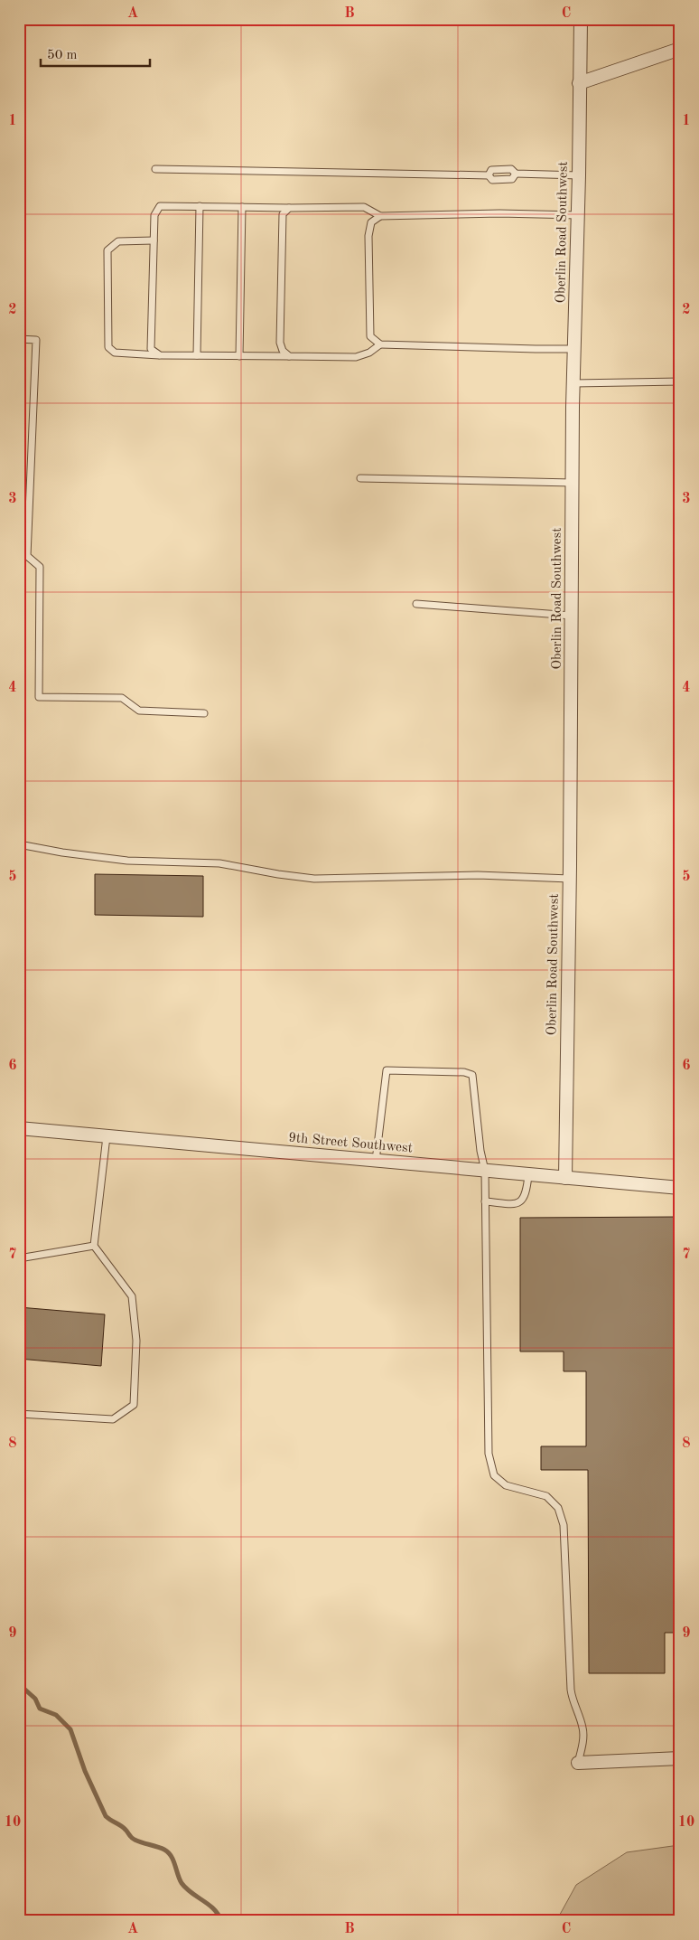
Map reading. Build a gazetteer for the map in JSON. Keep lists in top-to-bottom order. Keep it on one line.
{"streets":{"street":["Oberlin Road Southwest","9th Street Southwest"]},"crossings":[["Oberlin Road Southwest","9th Street Southwest"]],"scale_bar":"50 m","grid":{"columns":["A","B","C"],"rows":["1","2","3","4","5","6","7","8","9","10"]}}
